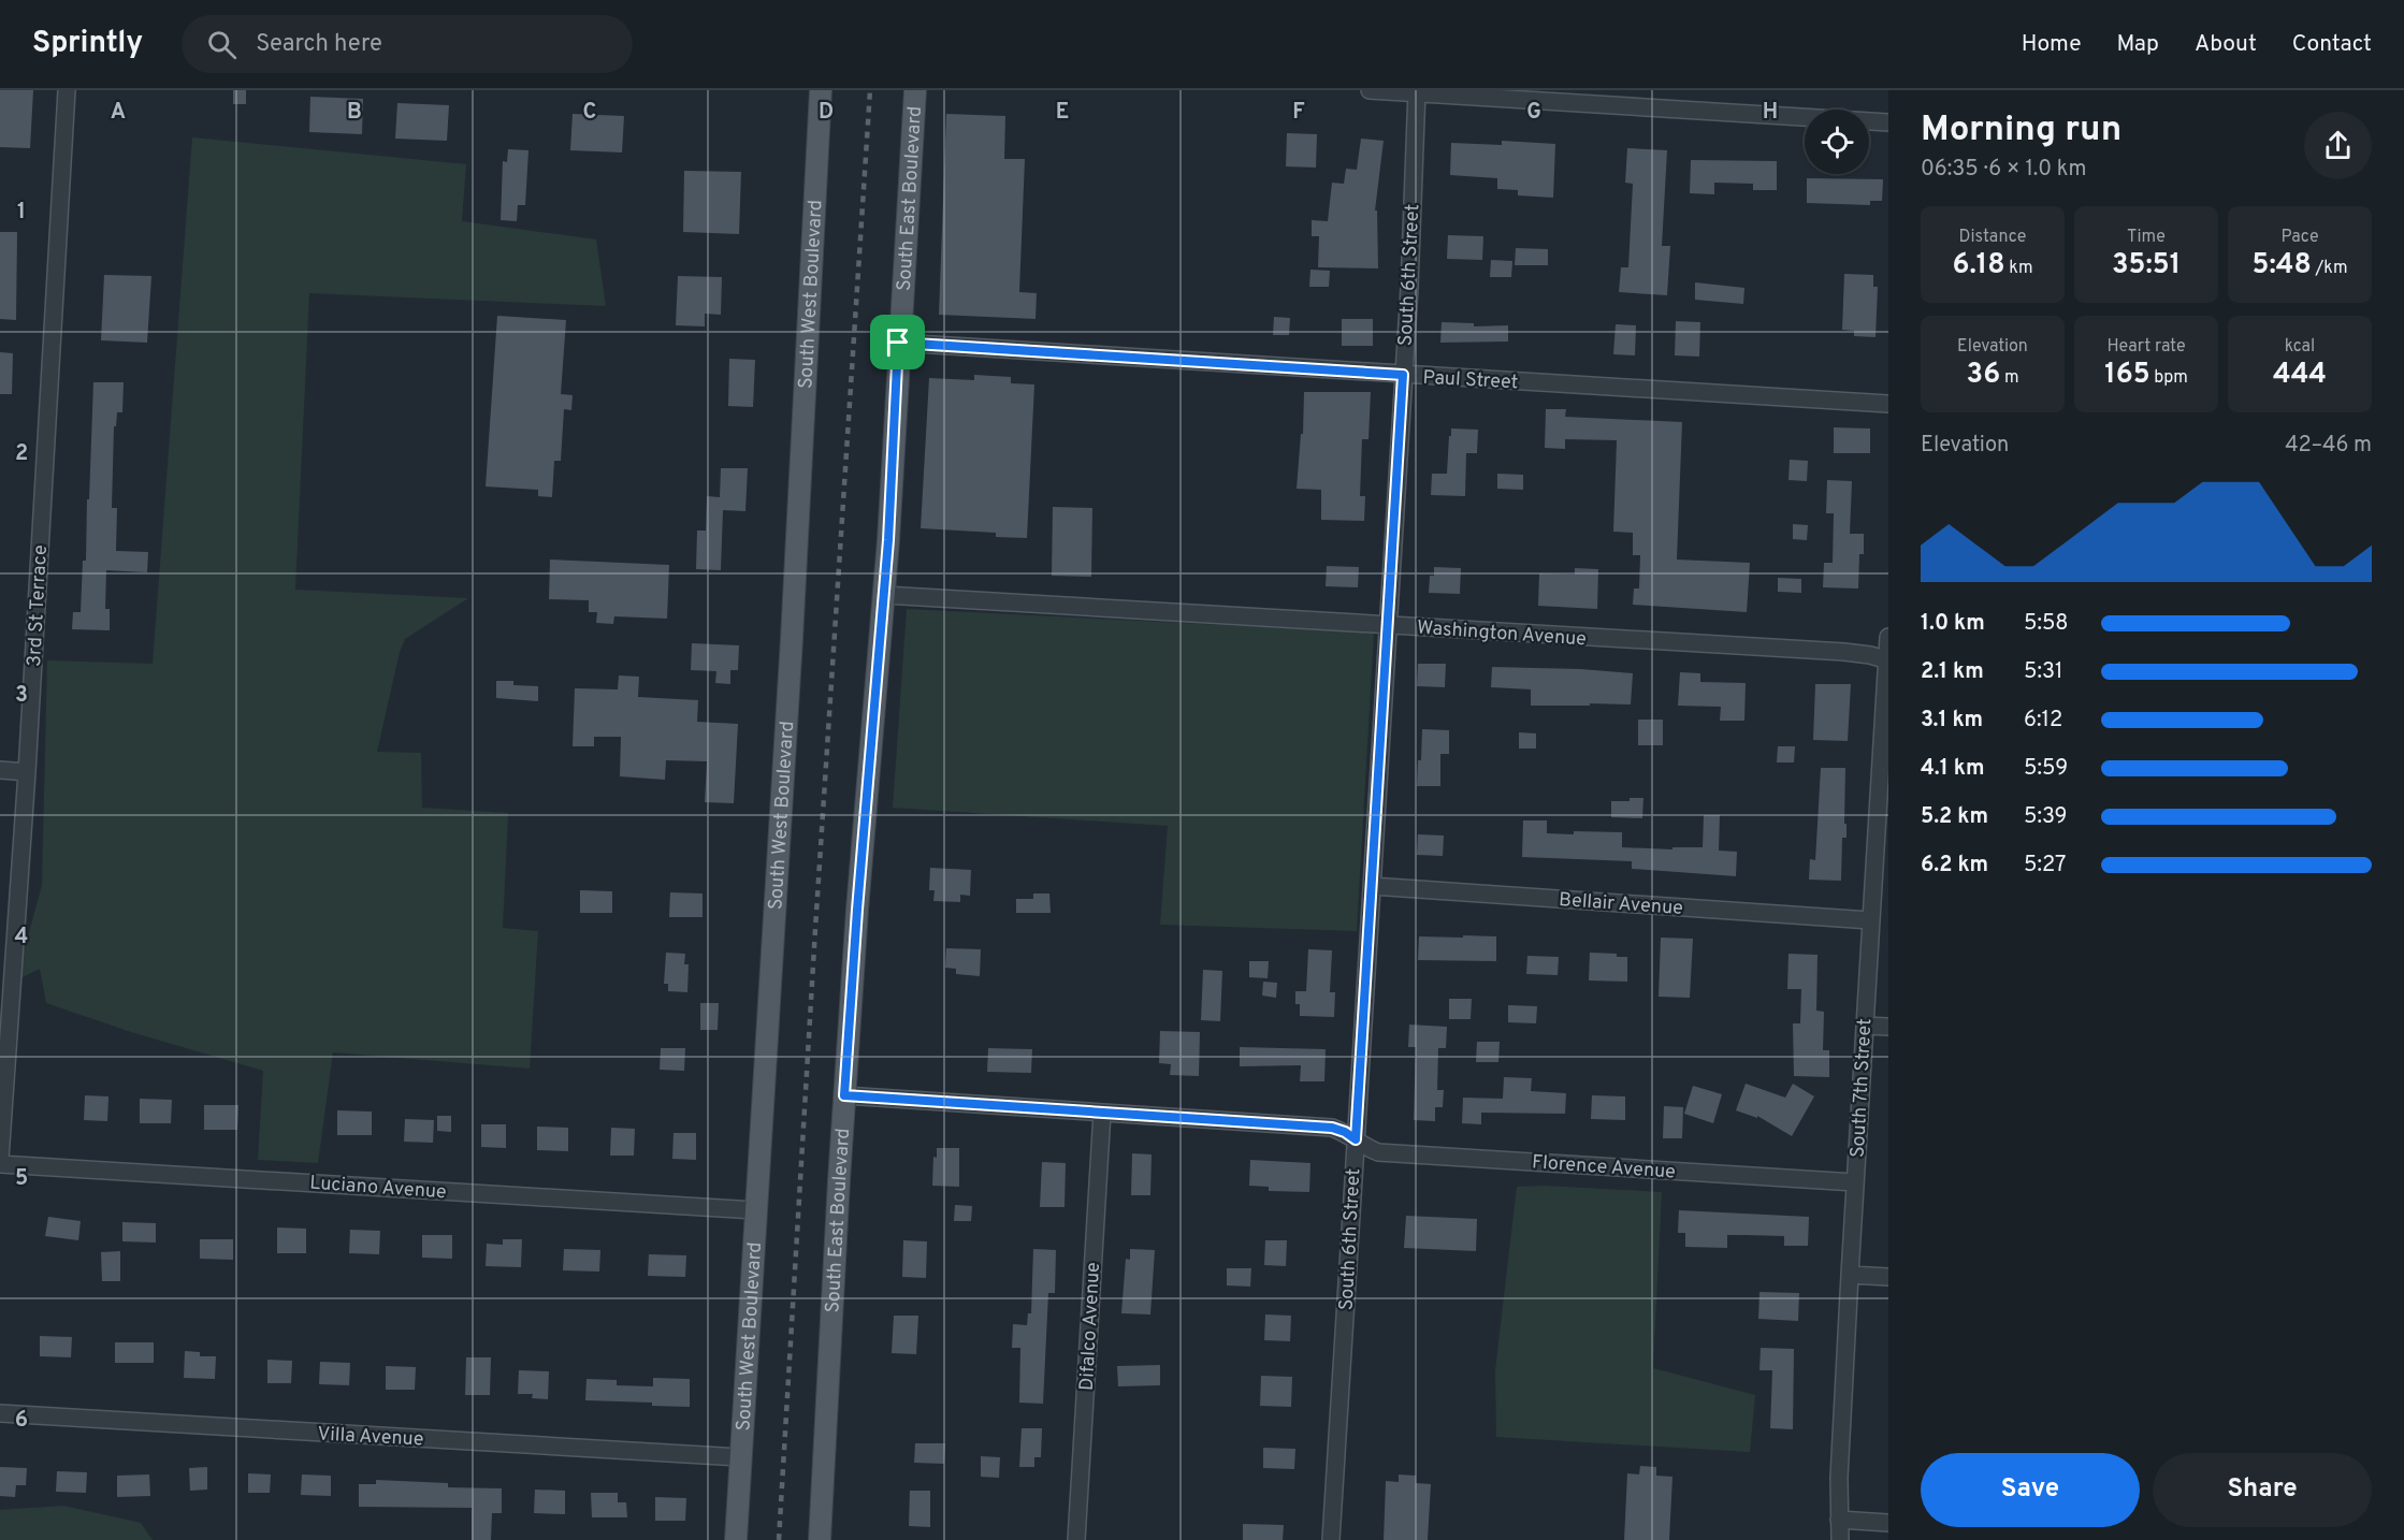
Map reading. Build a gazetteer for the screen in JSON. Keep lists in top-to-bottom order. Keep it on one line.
{"streets":{"main road":["South East Boulevard","South West Boulevard"],"street":["South 6th Street","Paul Street","3rd St Terrace","Washington Avenue","Bellair Avenue","South 7th Street","Florence Avenue","Luciano Avenue","Difalco Avenue","Villa Avenue"]},"crossings":[["South East Boulevard","Paul Street"],["South East Boulevard","Washington Avenue"],["South East Boulevard","Florence Avenue"],["South 6th Street","Paul Street"],["South 6th Street","Washington Avenue"],["South 6th Street","Bellair Avenue"],["South 6th Street","Florence Avenue"],["South West Boulevard","Luciano Avenue"],["South West Boulevard","Villa Avenue"],["3rd St Terrace","Luciano Avenue"],["Washington Avenue","South 7th Street"],["Bellair Avenue","South 7th Street"],["South 7th Street","Florence Avenue"],["Florence Avenue","Difalco Avenue"]],"page":{"header":"Sprintly","search":"Search here","nav":["Home","Map","About","Contact"],"heading":["Morning run","06:35 · 6 × 1.0 km"],"stats":[["Distance","6.18 km"],["Time","35:51"],["Pace","5:48 /km"],["Elevation","36 m"],["Heart rate","165 bpm"],["kcal","444"]],"chart":["Elevation","42–46 m"],"list":[{"name":"1.0 km","note":"5:58"},{"name":"2.1 km","note":"5:31"},{"name":"3.1 km","note":"6:12"},{"name":"4.1 km","note":"5:59"},{"name":"5.2 km","note":"5:39"},{"name":"6.2 km","note":"5:27"}],"buttons":["Save","Share"]},"grid":{"columns":["A","B","C","D","E","F","G","H"],"rows":["1","2","3","4","5","6"]}}
